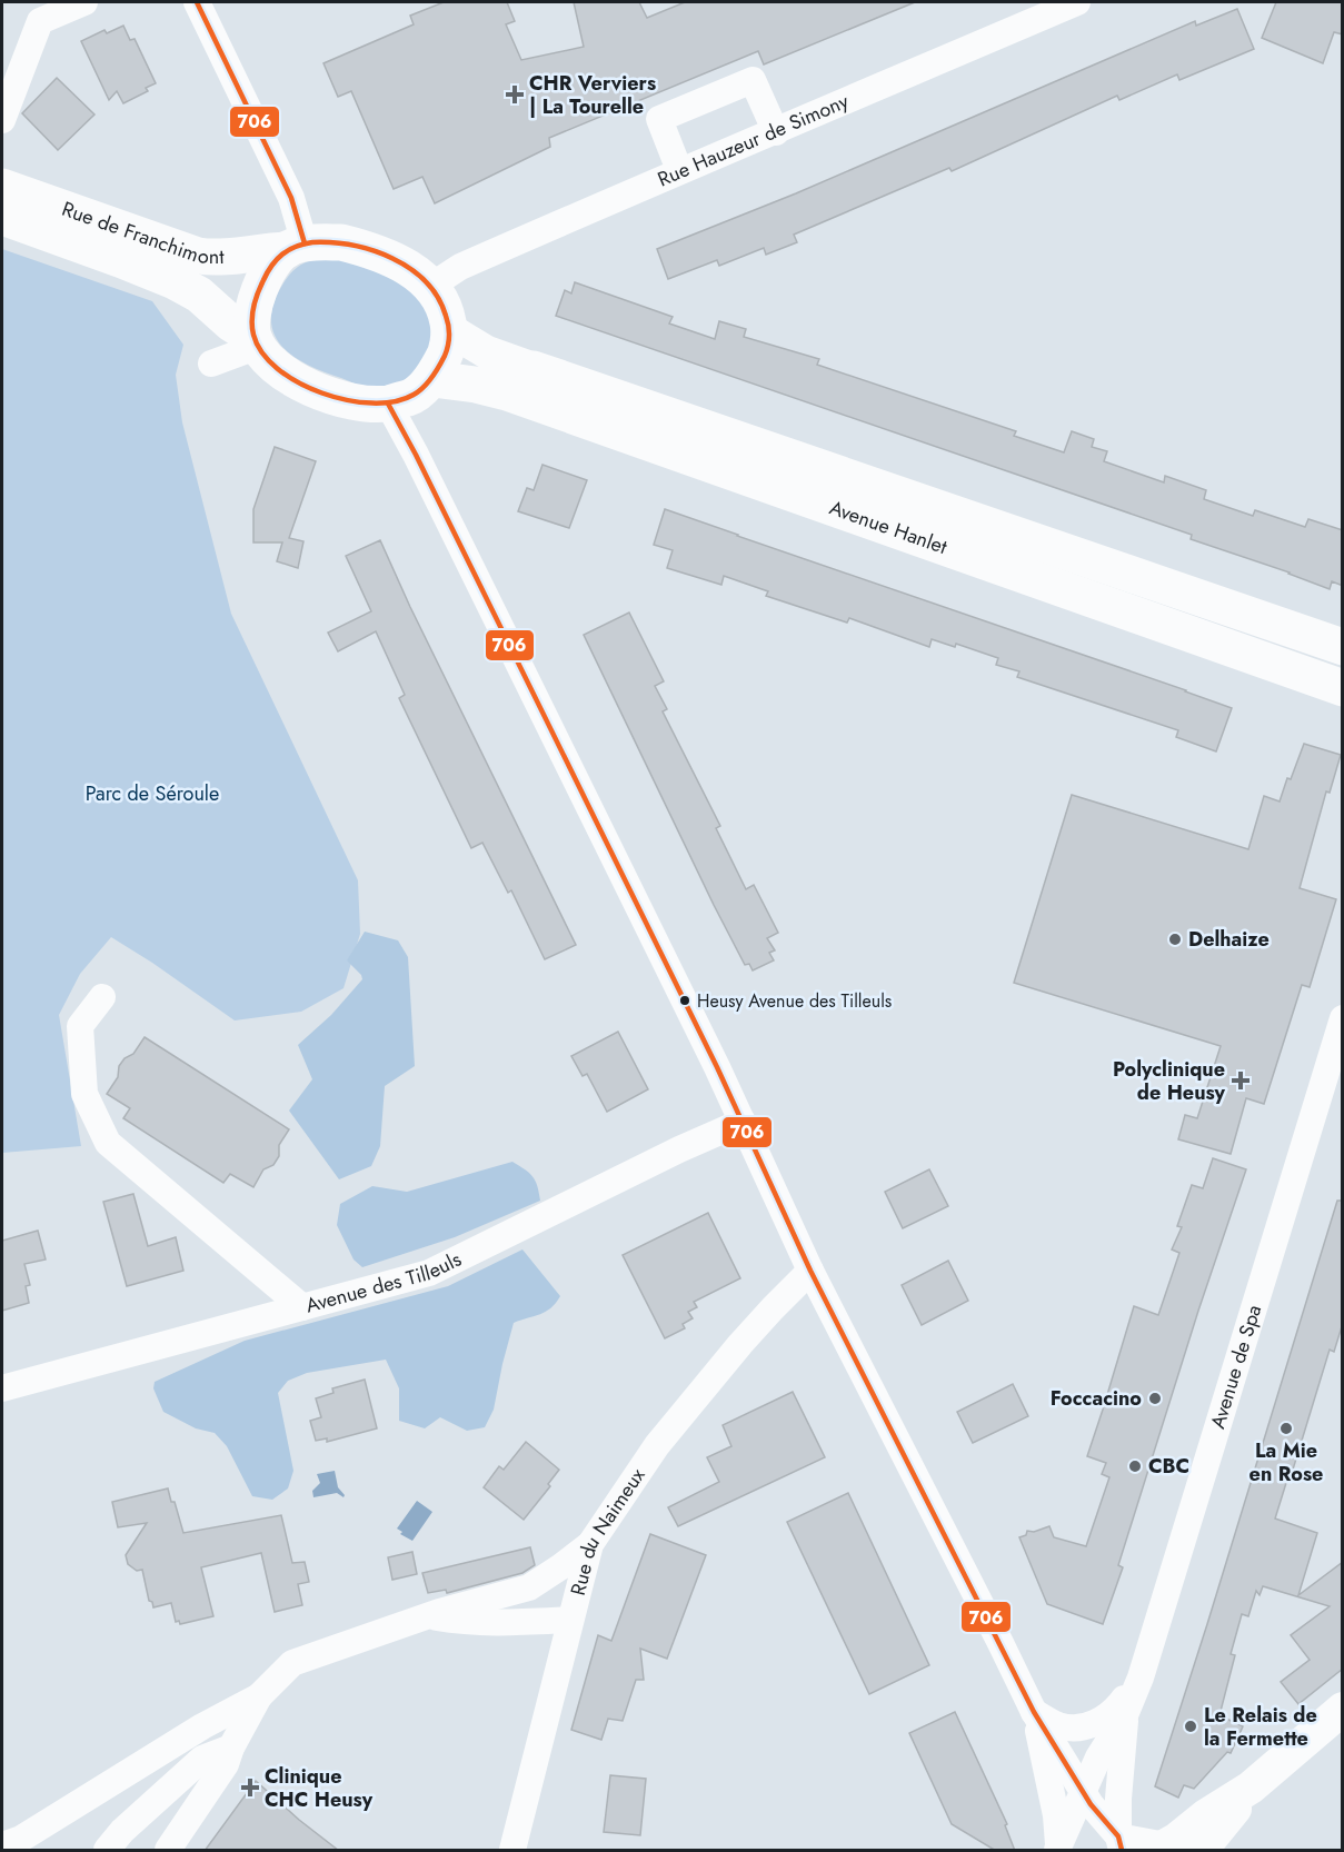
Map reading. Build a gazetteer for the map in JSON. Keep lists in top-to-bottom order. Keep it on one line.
{"streets":{"highway":["Rue de Franchimont","Avenue Hanlet"],"street":["Rue Hauzeur de Simony","Avenue des Tilleuls","Avenue de Spa","Rue du Naimeux"]},"crossings":[["Rue Hauzeur de Simony","Rue de Franchimont"],["Rue Hauzeur de Simony","Avenue Hanlet"],["Rue de Franchimont","Avenue Hanlet"]],"parks":["Parc de Séroule"],"places":{"health":["CHR Verviers | La Tourelle","Polyclinique de Heusy","Clinique CHC Heusy"],"other":["Delhaize","Heusy Avenue des Tilleuls","Foccacino","La Mie en Rose","CBC","Le Relais de la Fermette"]},"lines":["transit line 706"]}
